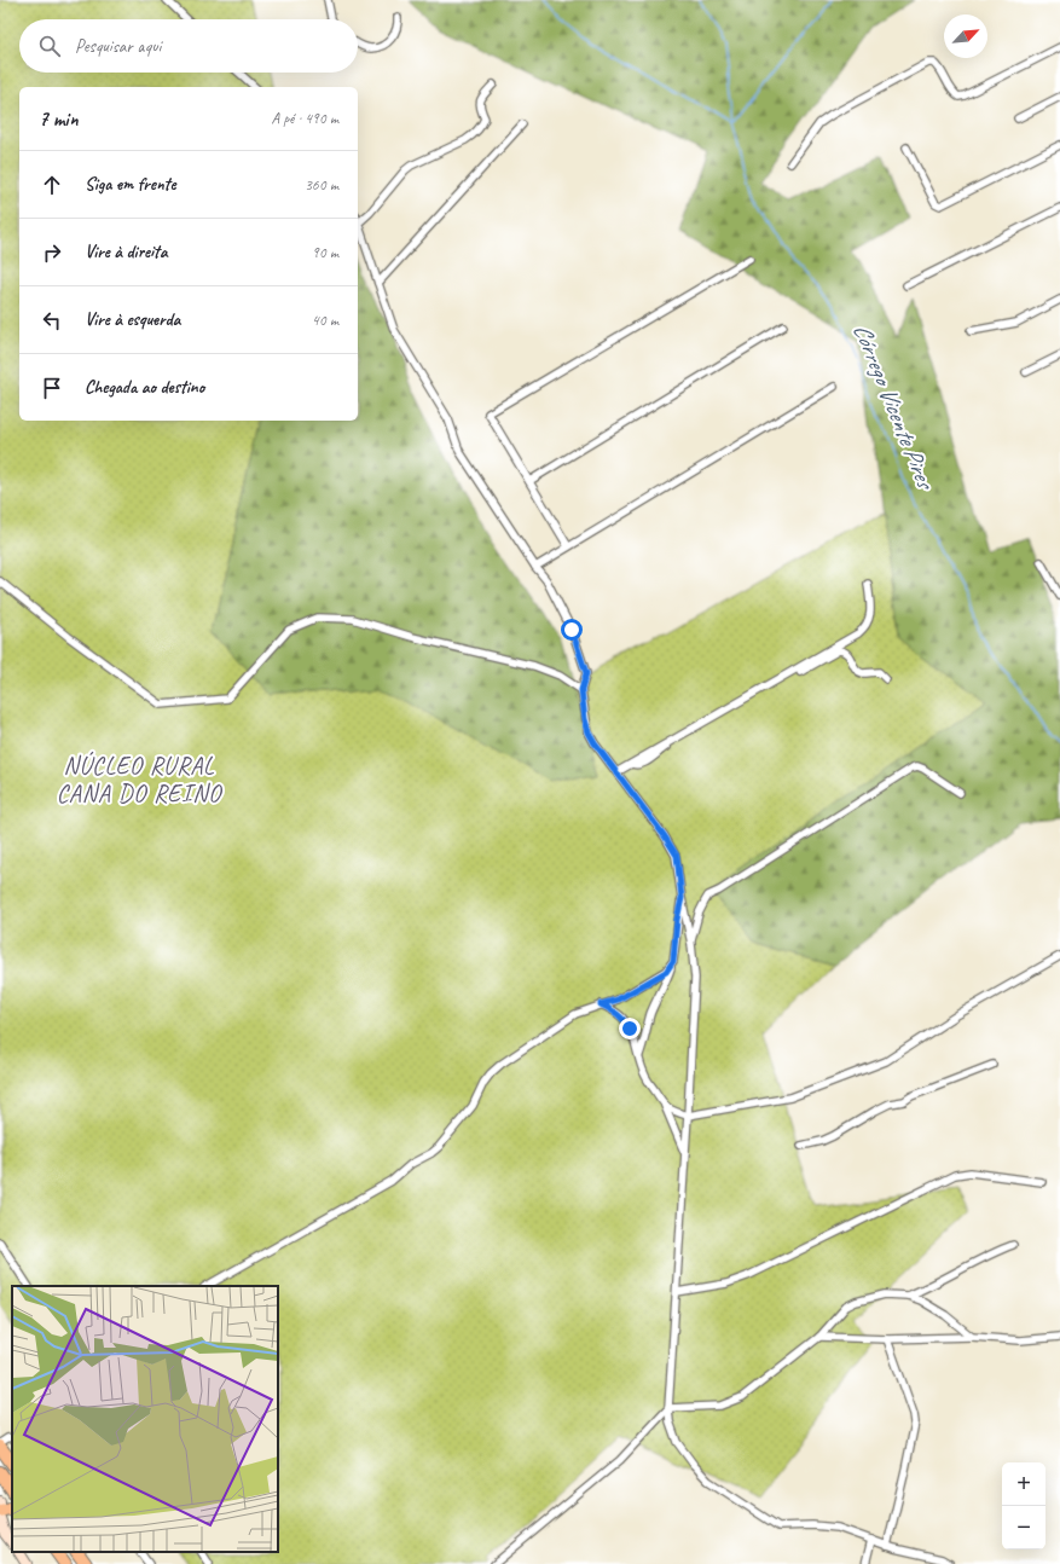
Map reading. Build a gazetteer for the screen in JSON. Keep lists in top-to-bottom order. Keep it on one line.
{"districts":["NÚCLEO RURAL CANA DO REINO"],"water":["Córrego Vicente Pires"],"north":"top right","page":{"search":"Pesquisar aqui","heading":["7 min","A pé · 490 m"],"list":[["Siga em frente","360 m"],["Vire à direita","90 m"],["Vire à esquerda","40 m"],"Chegada ao destino"],"map_buttons":["+","−"]}}
